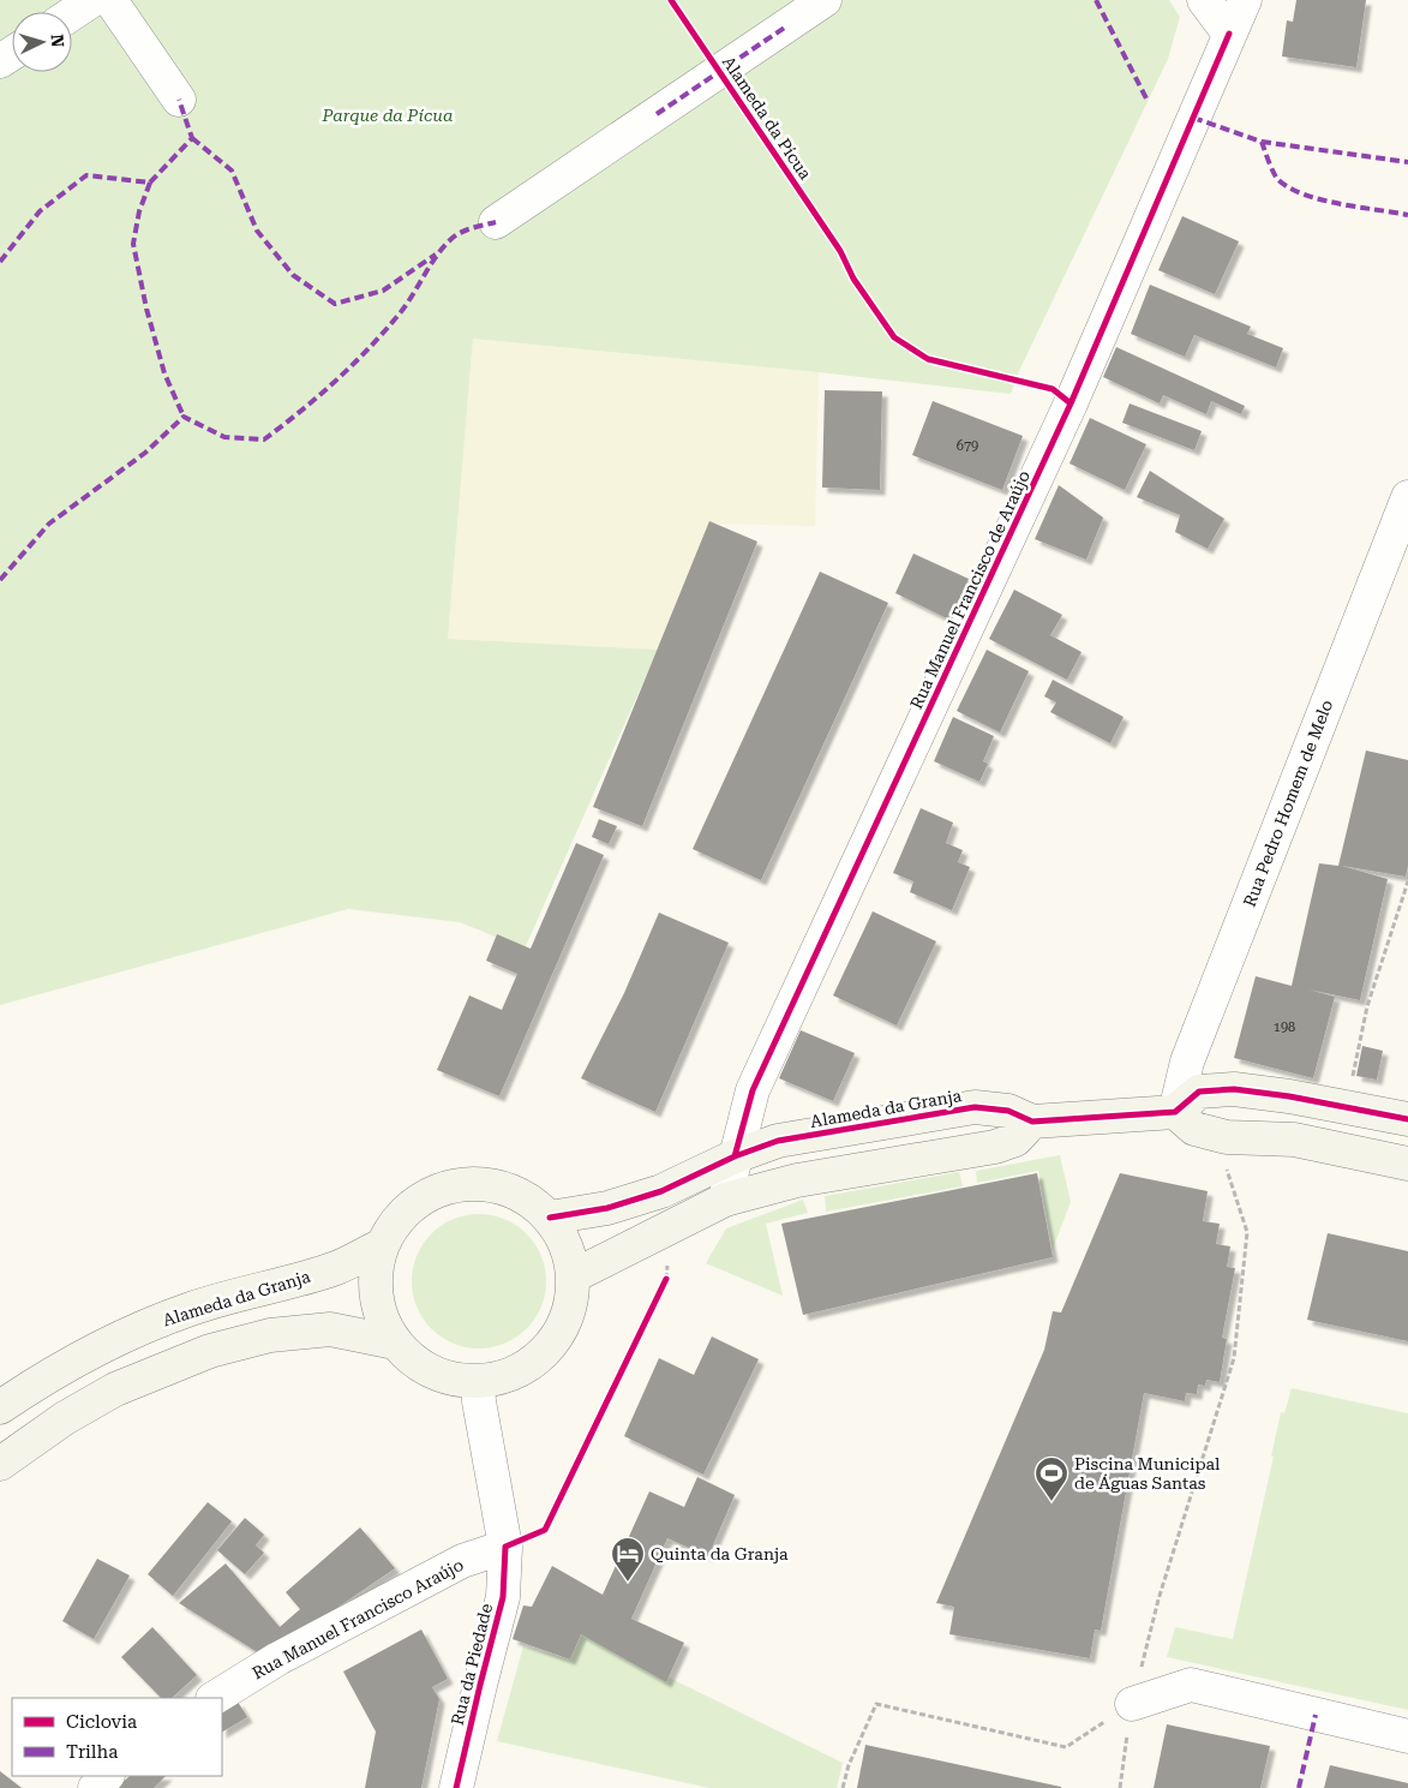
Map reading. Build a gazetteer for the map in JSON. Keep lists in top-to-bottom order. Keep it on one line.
{"streets":{"street":["Rua Manuel Francisco de Araújo","Rua Pedro Homem de Melo","Alameda da Granja","Rua Manuel Francisco Araújo","Rua da Piedade"],"cycle path":["Alameda da Pícua"]},"crossings":[["Rua Manuel Francisco de Araújo","Alameda da Granja"],["Rua Pedro Homem de Melo","Alameda da Granja"],["Alameda da Granja","Rua da Piedade"],["Rua Manuel Francisco Araújo","Rua da Piedade"]],"parks":["Parque da Pícua"],"places":{"sports":["Piscina Municipal de Águas Santas"],"hotel":["Quinta da Granja"]},"house_numbers":["679","198"],"legend":["Ciclovia","Trilha"],"north":"right"}
